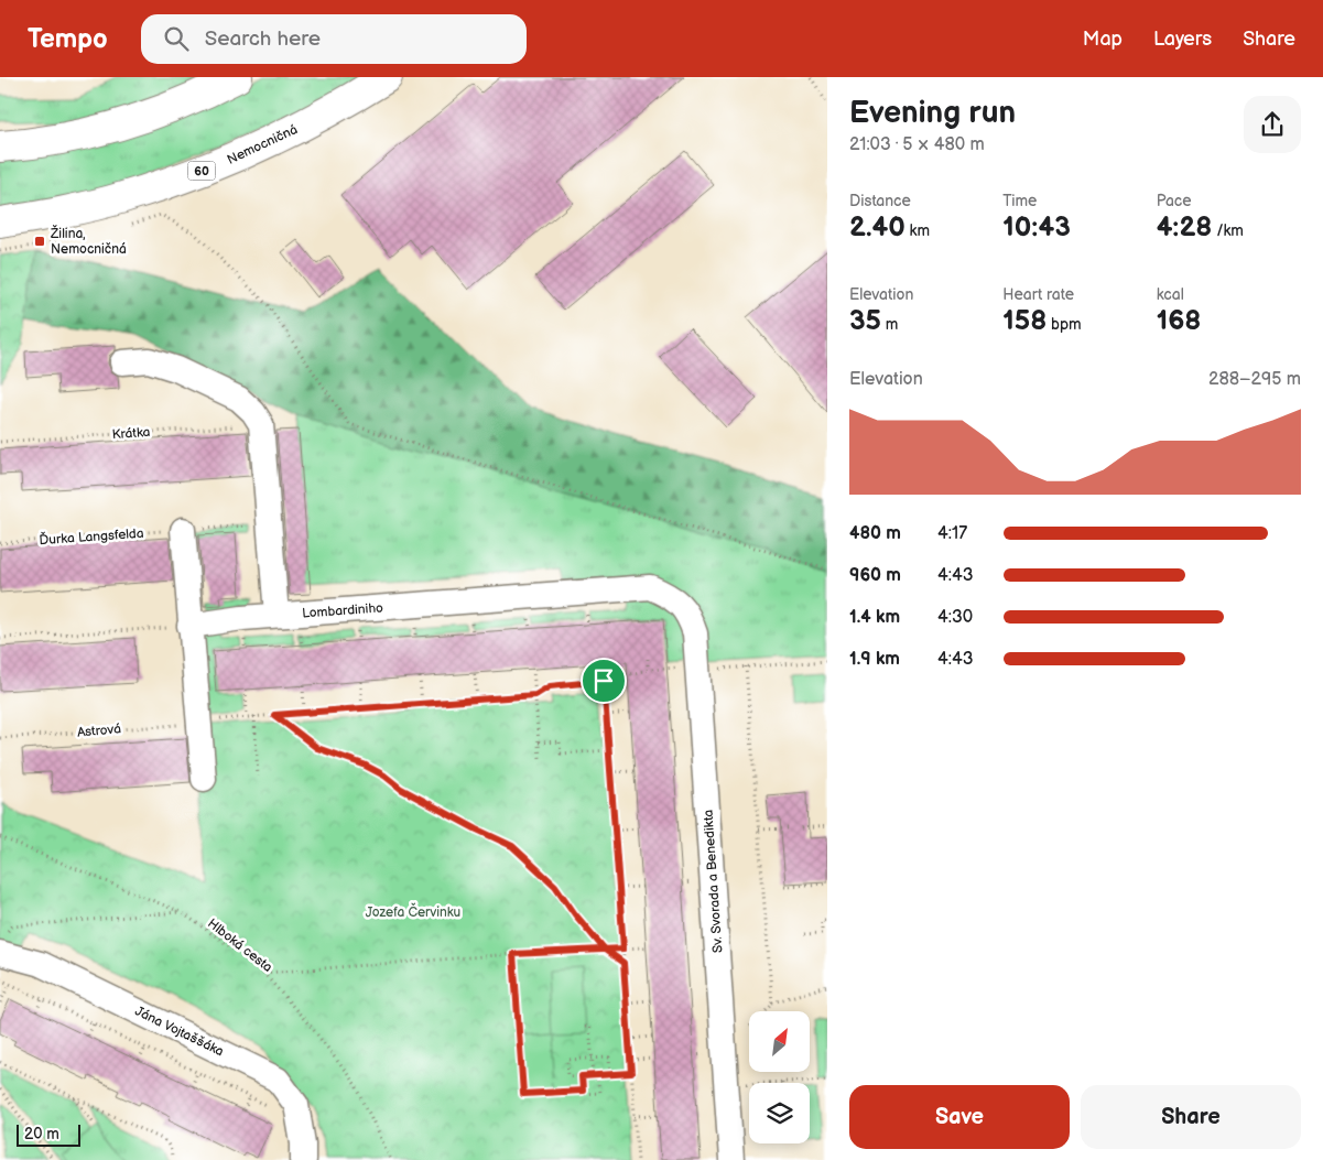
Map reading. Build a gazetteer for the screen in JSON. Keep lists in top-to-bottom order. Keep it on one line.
{"streets":{"main road":["Nemocničná","60"],"street":["Lombardiniho","Sv. Svorada a Benedikta","Jána Vojtaššáka"],"path":["Krátka","Ďurka Langsfelda","Astrová","Hlboká cesta"]},"crossings":[["Lombardiniho","Sv. Svorada a Benedikta"],["Astrová","Sv. Svorada a Benedikta"]],"parks":["Jozefa Červinku"],"places":{"transit":["Žilina, Nemocničná"]},"scale_bar":"20 m","north":"top right","page":{"header":"Tempo","search":"Search here","nav":["Map","Layers","Share"],"heading":["Evening run","21:03 · 5 × 480 m"],"stats":[["Distance","2.40 km"],["Time","10:43"],["Pace","4:28 /km"],["Elevation","35 m"],["Heart rate","158 bpm"],["kcal","168"]],"chart":["Elevation","288–295 m"],"list":[{"name":"480 m","note":"4:17"},{"name":"960 m","note":"4:43"},{"name":"1.4 km","note":"4:30"},{"name":"1.9 km","note":"4:43"}],"buttons":["Save","Share"],"scale":"20 m"}}
